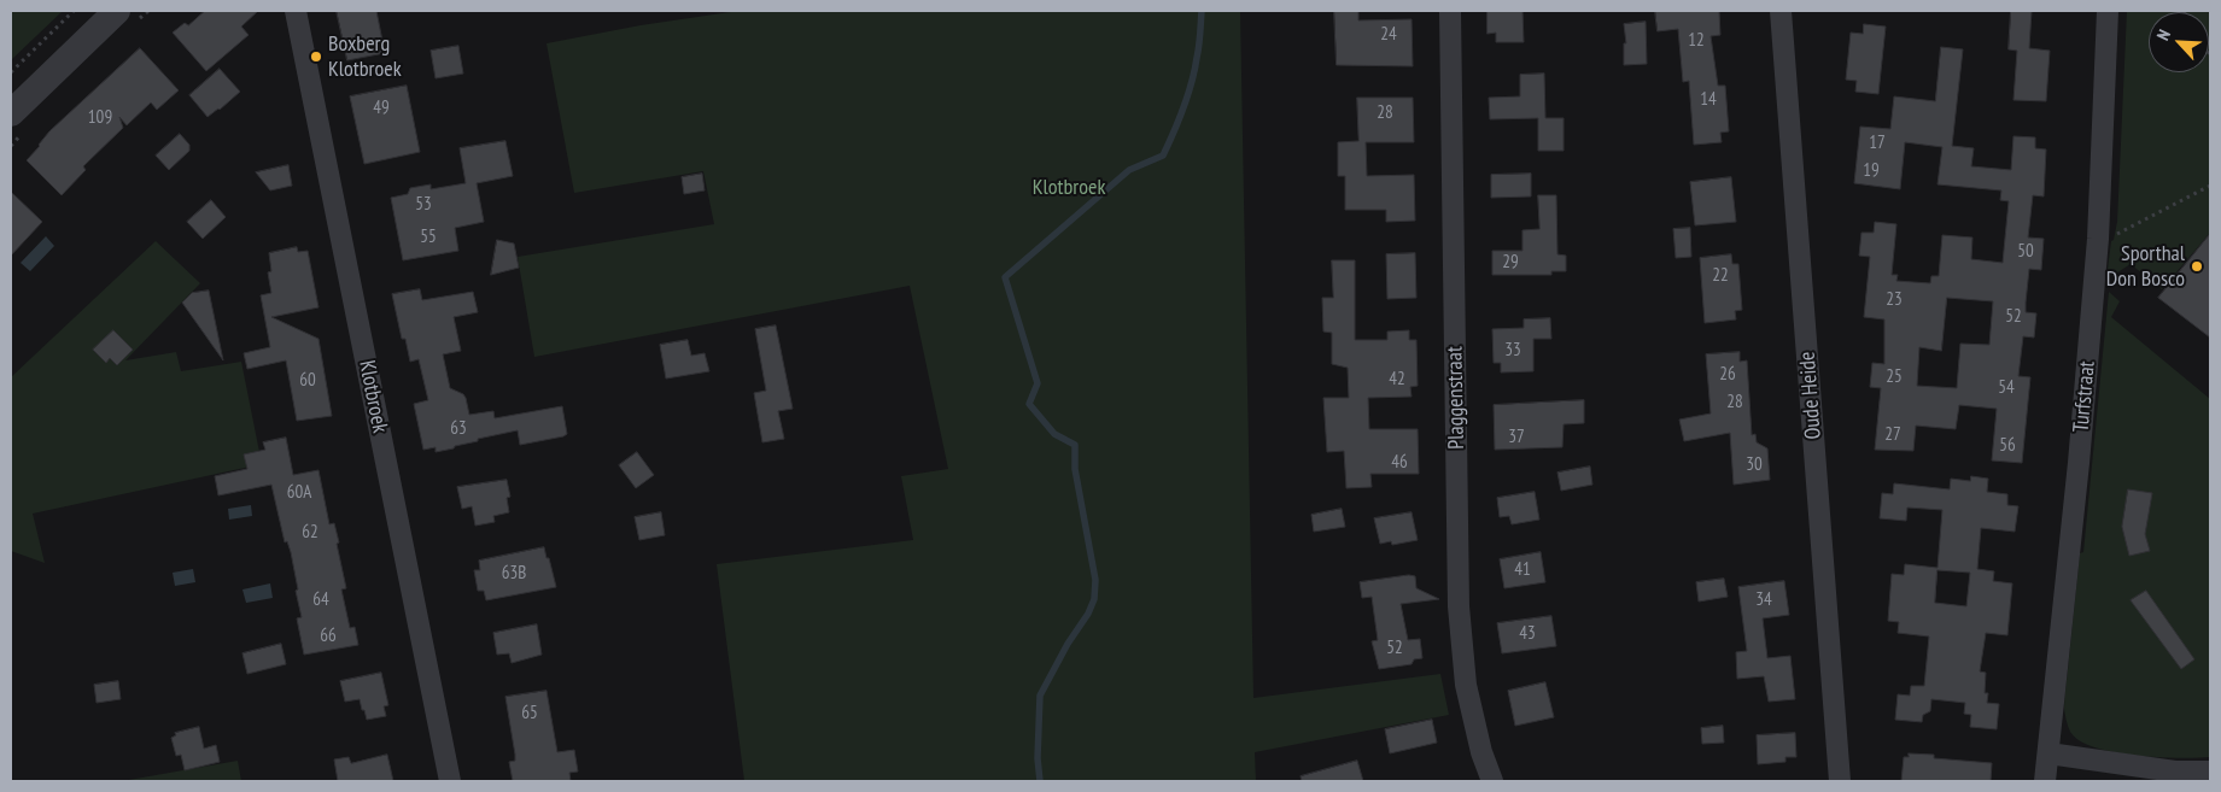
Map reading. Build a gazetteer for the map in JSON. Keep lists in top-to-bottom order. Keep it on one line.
{"streets":{"street":["Oude Heide","Klotbroek","Turfstraat","Plaggenstraat"]},"parks":["Klotbroek"],"places":["Boxberg Klotbroek","Sporthal Don Bosco"],"house_numbers":["24","12","14","49","28","109","17","19","53","55","50","29","22","23","52","33","26","25","42","60","54","28","63","27","37","56","46","30","60A","62","41","63B","64","34","43","66","52","65"],"north":"top left"}
